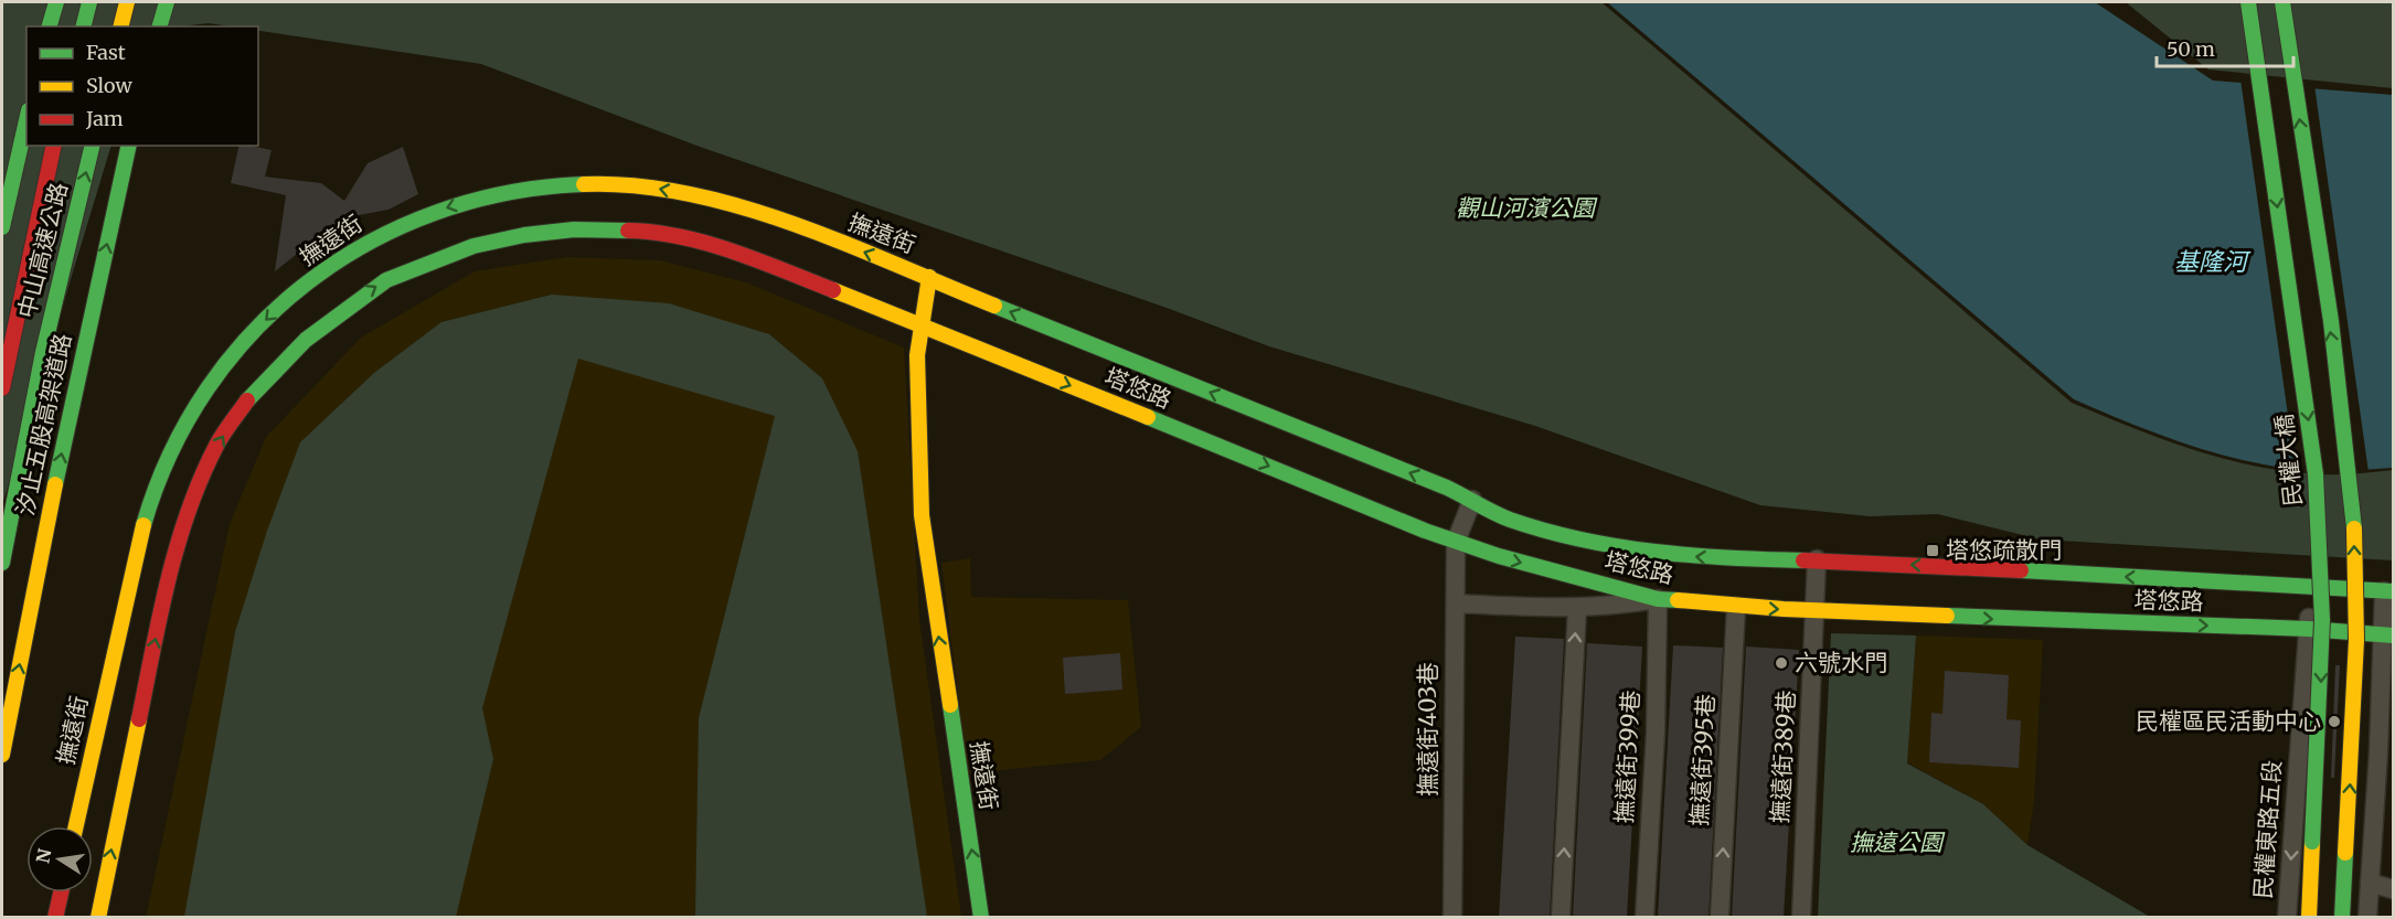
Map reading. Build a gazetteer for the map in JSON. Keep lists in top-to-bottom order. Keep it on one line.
{"streets":{"main road":["撫遠街","中山高速公路","塔悠路","汐止五股高架道路","民權大橋"],"street":["撫遠街403巷","撫遠街399巷","撫遠街389巷","撫遠街395巷","民權東路五段"]},"crossings":[["撫遠街","塔悠路"],["塔悠路","撫遠街403巷"],["塔悠路","撫遠街399巷"],["塔悠路","撫遠街389巷"],["塔悠路","撫遠街395巷"],["塔悠路","民權東路五段"]],"one_way":["汐止五股高架道路"],"water":["基隆河"],"parks":["觀山河濱公園","撫遠公園"],"places":{"transit":["塔悠疏散門"],"other":["六號水門","民權區民活動中心"]},"legend":["Fast","Slow","Jam"],"scale_bar":"50 m","north":"left"}
